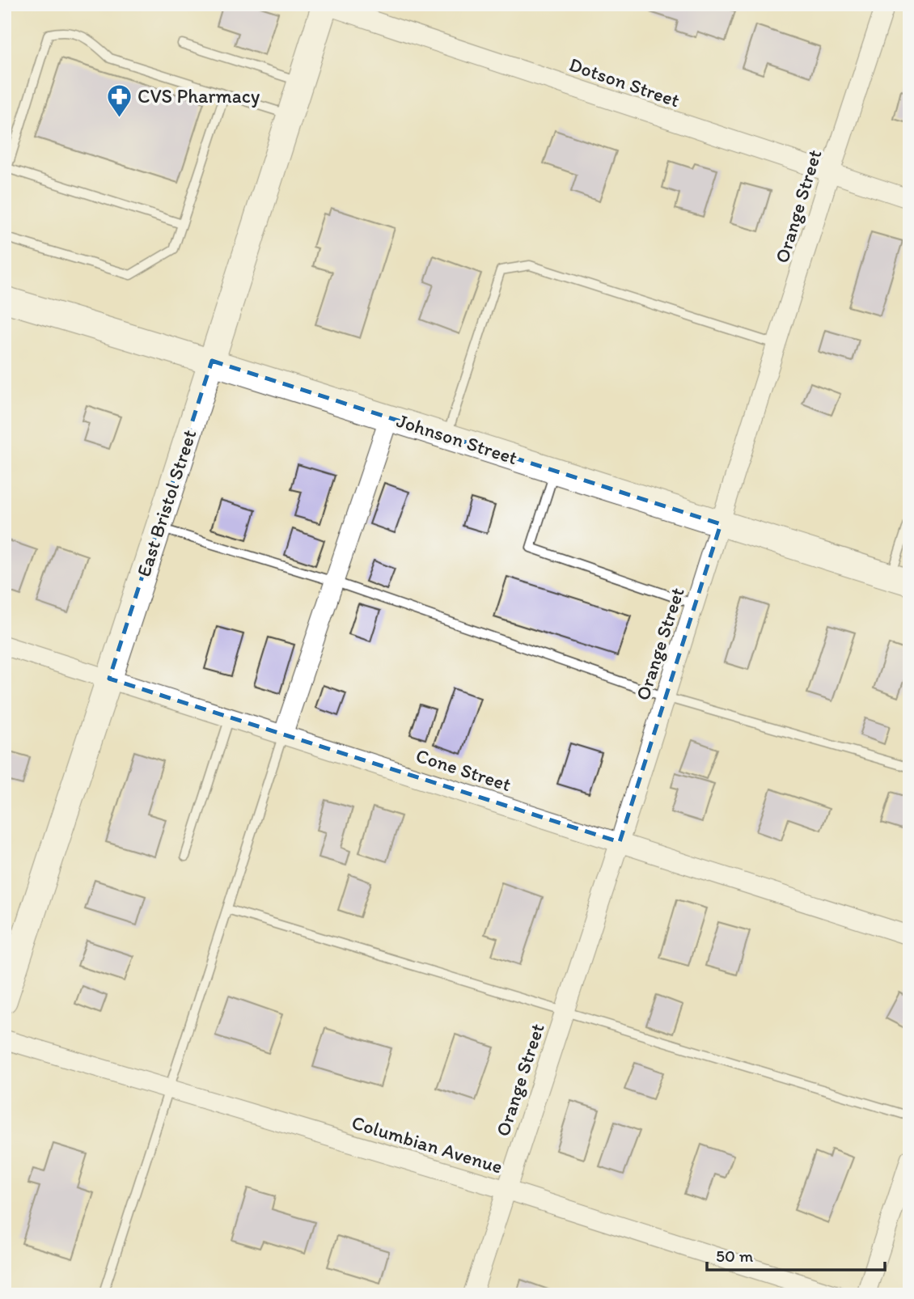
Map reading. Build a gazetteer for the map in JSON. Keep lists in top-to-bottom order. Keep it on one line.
{"streets":{"main road":["Johnson Street","East Bristol Street"],"street":["Dotson Street","Orange Street","Cone Street","Columbian Avenue"]},"crossings":[["Dotson Street","Orange Street"],["Dotson Street","East Bristol Street"],["Orange Street","Johnson Street"],["Orange Street","Cone Street"],["Orange Street","Columbian Avenue"],["Johnson Street","East Bristol Street"],["East Bristol Street","Cone Street"]],"places":{"pharmacy":["CVS Pharmacy"]},"scale_bar":"50 m"}
